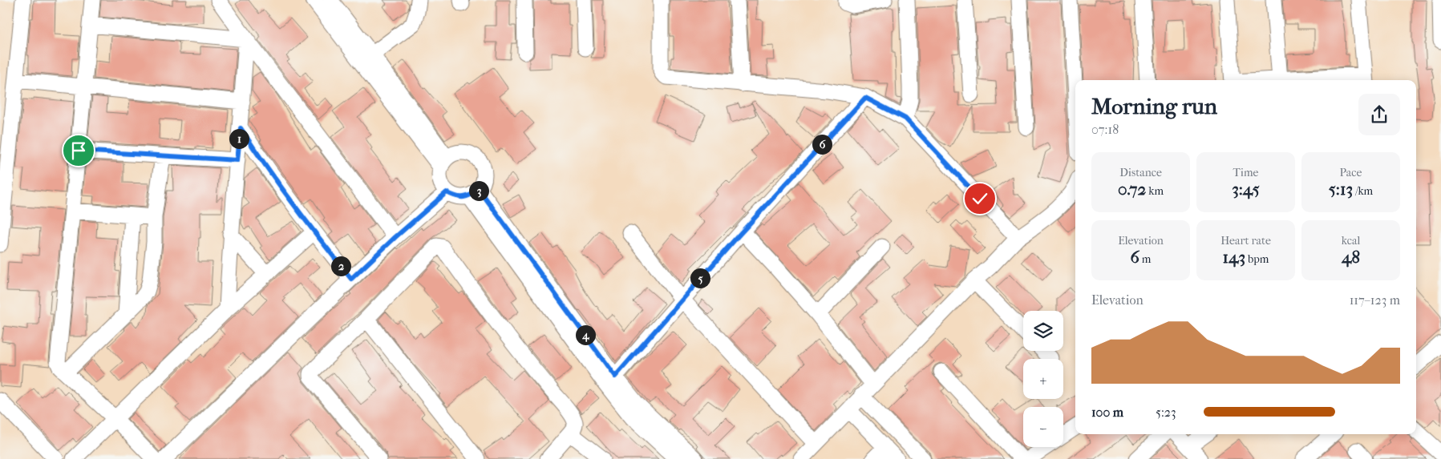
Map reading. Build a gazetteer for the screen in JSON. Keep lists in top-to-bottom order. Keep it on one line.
{"page":{"heading":["Morning run","07:18"],"pins":["1","6","3","2","5","4"],"stats":[["Distance","0.72 km"],["Time","3:45"],["Pace","5:13 /km"],["Elevation","6 m"],["Heart rate","143 bpm"],["kcal","48"]],"chart":["Elevation","117–123 m"],"map_buttons":["+","−"],"list":[{"name":"100 m","note":"5:23"}]}}
